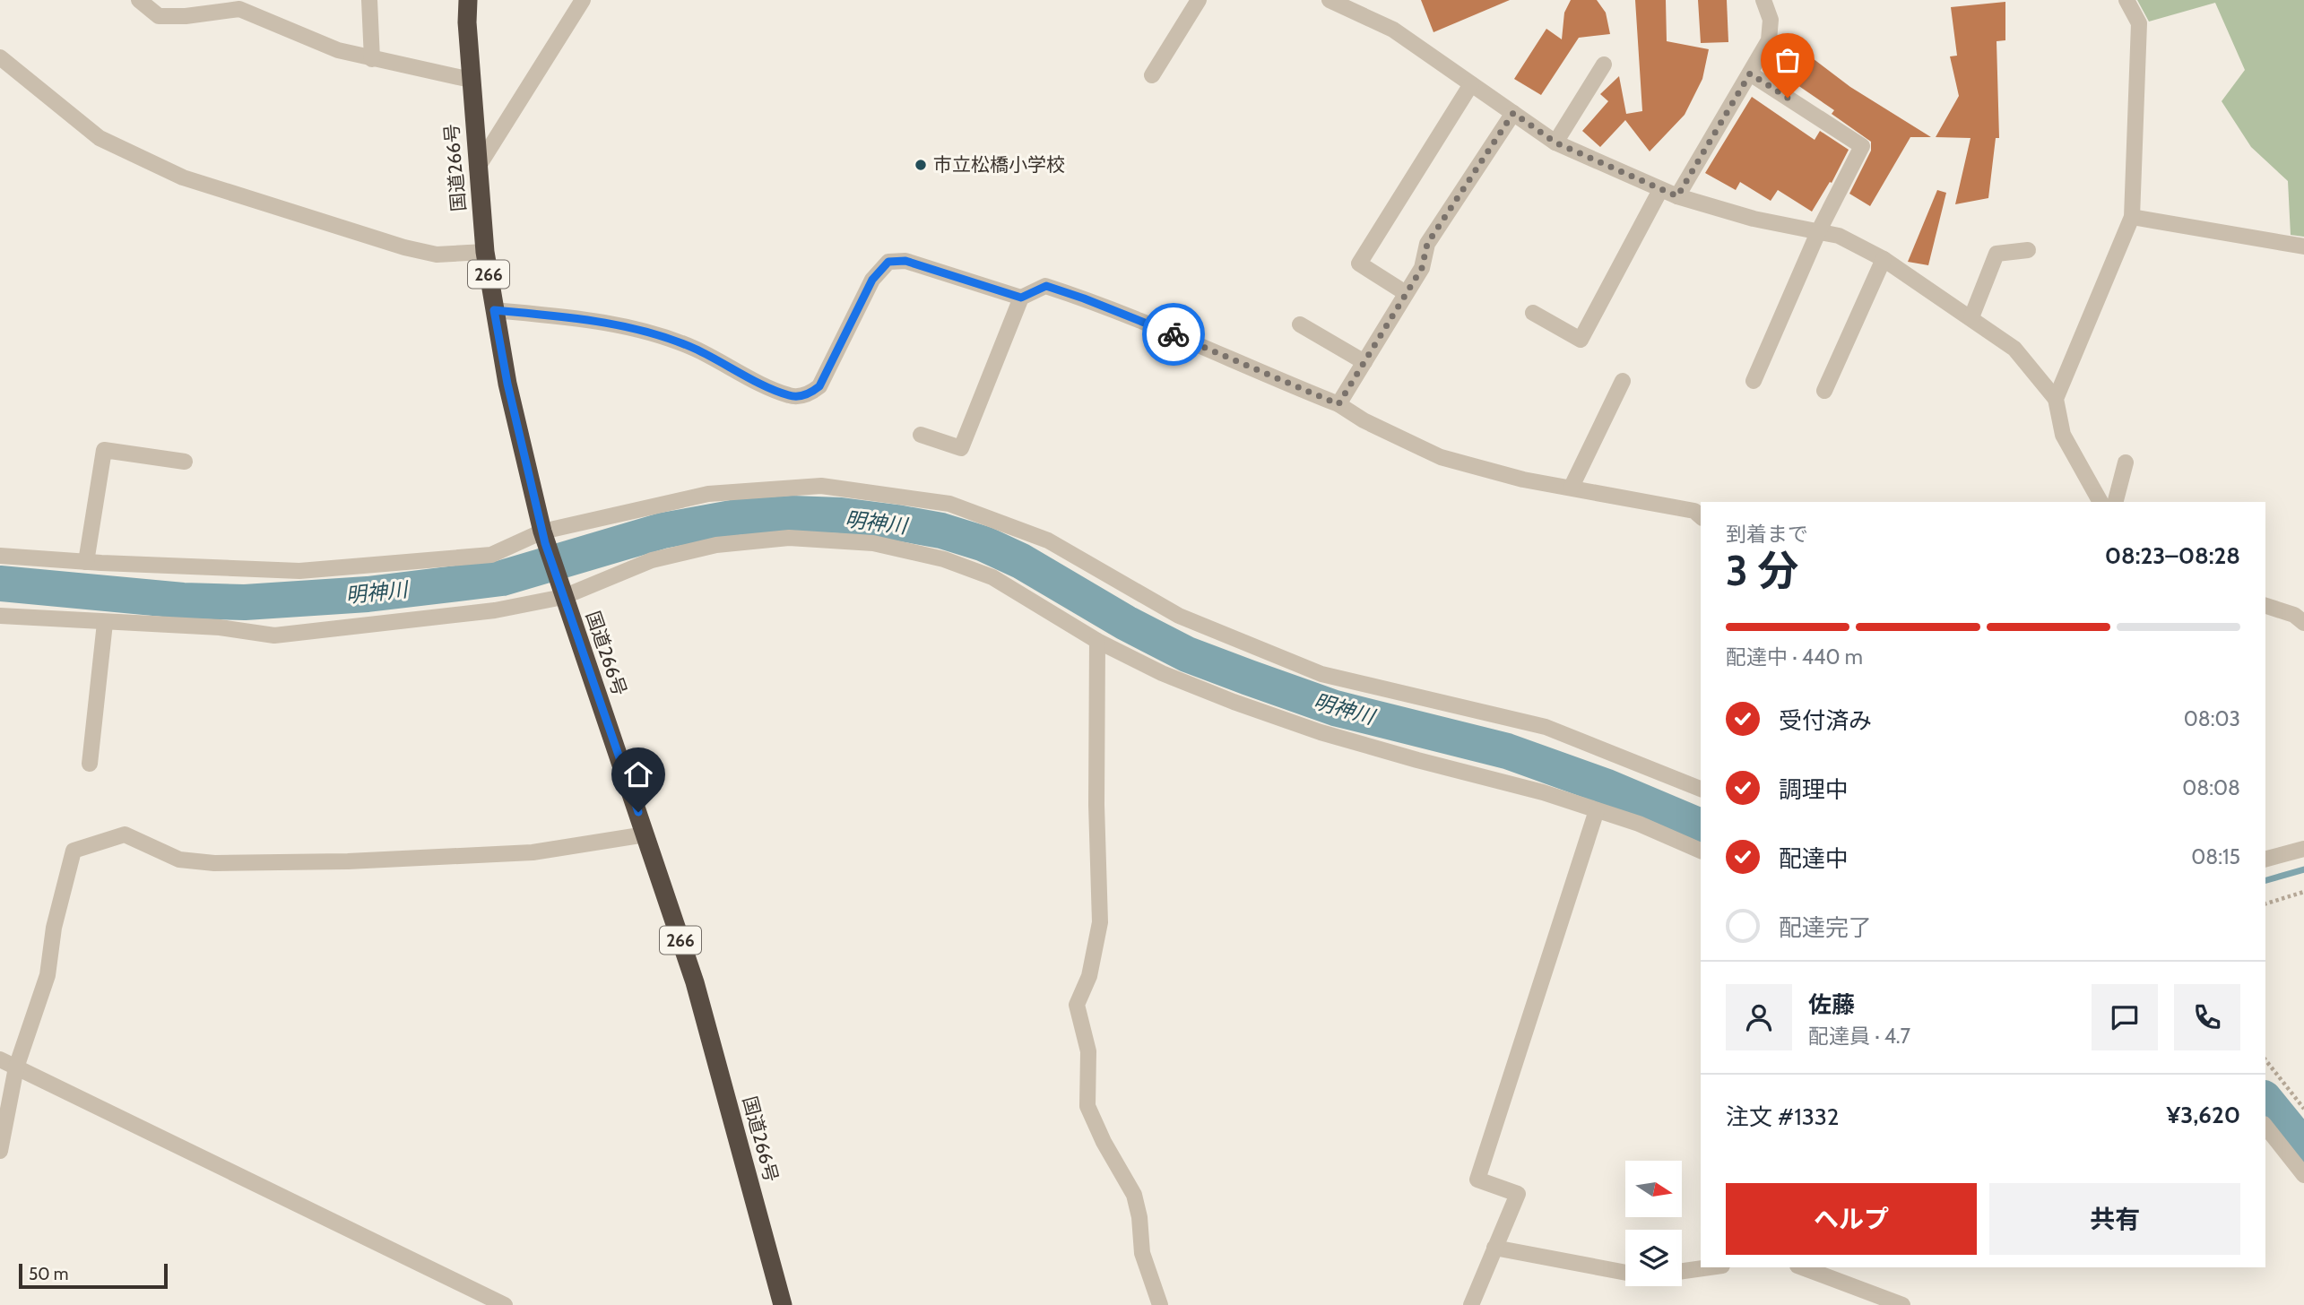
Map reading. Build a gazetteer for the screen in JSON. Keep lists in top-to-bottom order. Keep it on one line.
{"streets":{"highway":["国道266号","266"]},"water":["明神川"],"places":["市立松橋小学校"],"scale_bar":"50 m","north":"right","page":{"heading":["3 分","到着まで","08:23–08:28"],"panel":["佐藤","配達員 · 4.7","注文 #1332","¥3,620"],"bar":"配達中 · 440 m","list":[["受付済み","08:03"],["調理中","08:08"],["配達中","08:15"],"配達完了"],"buttons":["ヘルプ","共有"],"scale":"50 m"}}
